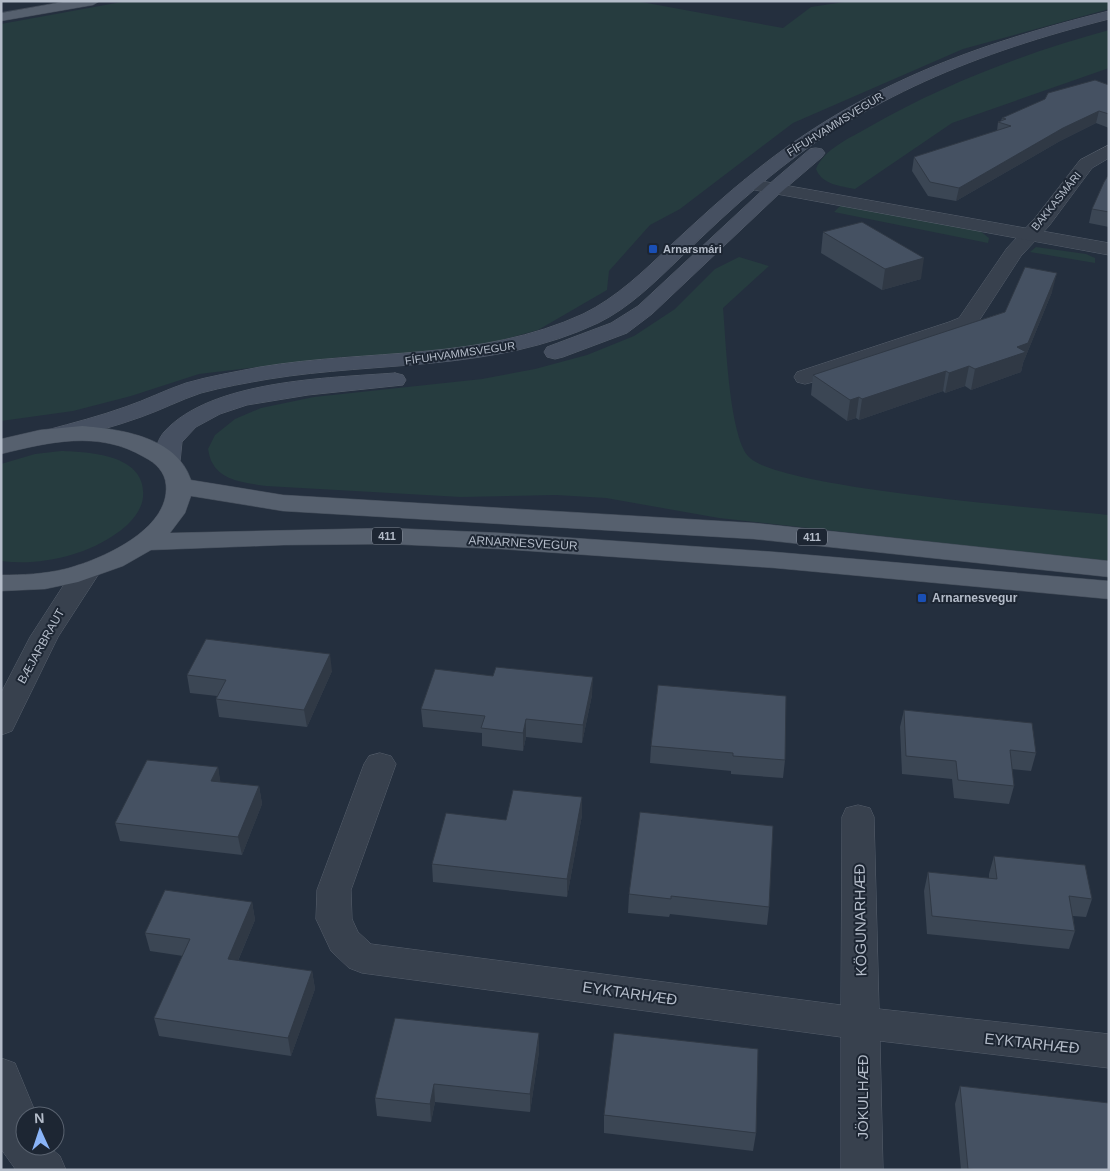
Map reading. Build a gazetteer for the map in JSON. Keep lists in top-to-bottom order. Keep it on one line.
{"streets":{"main road":["FÍFUHVAMMSVEGUR","411","ARNARNESVEGUR"],"street":["BAKKASMÁRI","BÆJARBRAUT","KÖGUNARHÆÐ","EYKTARHÆÐ","JÖKULHÆÐ"]},"crossings":[["411","ARNARNESVEGUR"],["ARNARNESVEGUR","BÆJARBRAUT"],["KÖGUNARHÆÐ","EYKTARHÆÐ"],["KÖGUNARHÆÐ","JÖKULHÆÐ"],["EYKTARHÆÐ","JÖKULHÆÐ"]],"places":{"transit":["Arnarsmári","Arnarnesvegur"]},"north":"top"}
